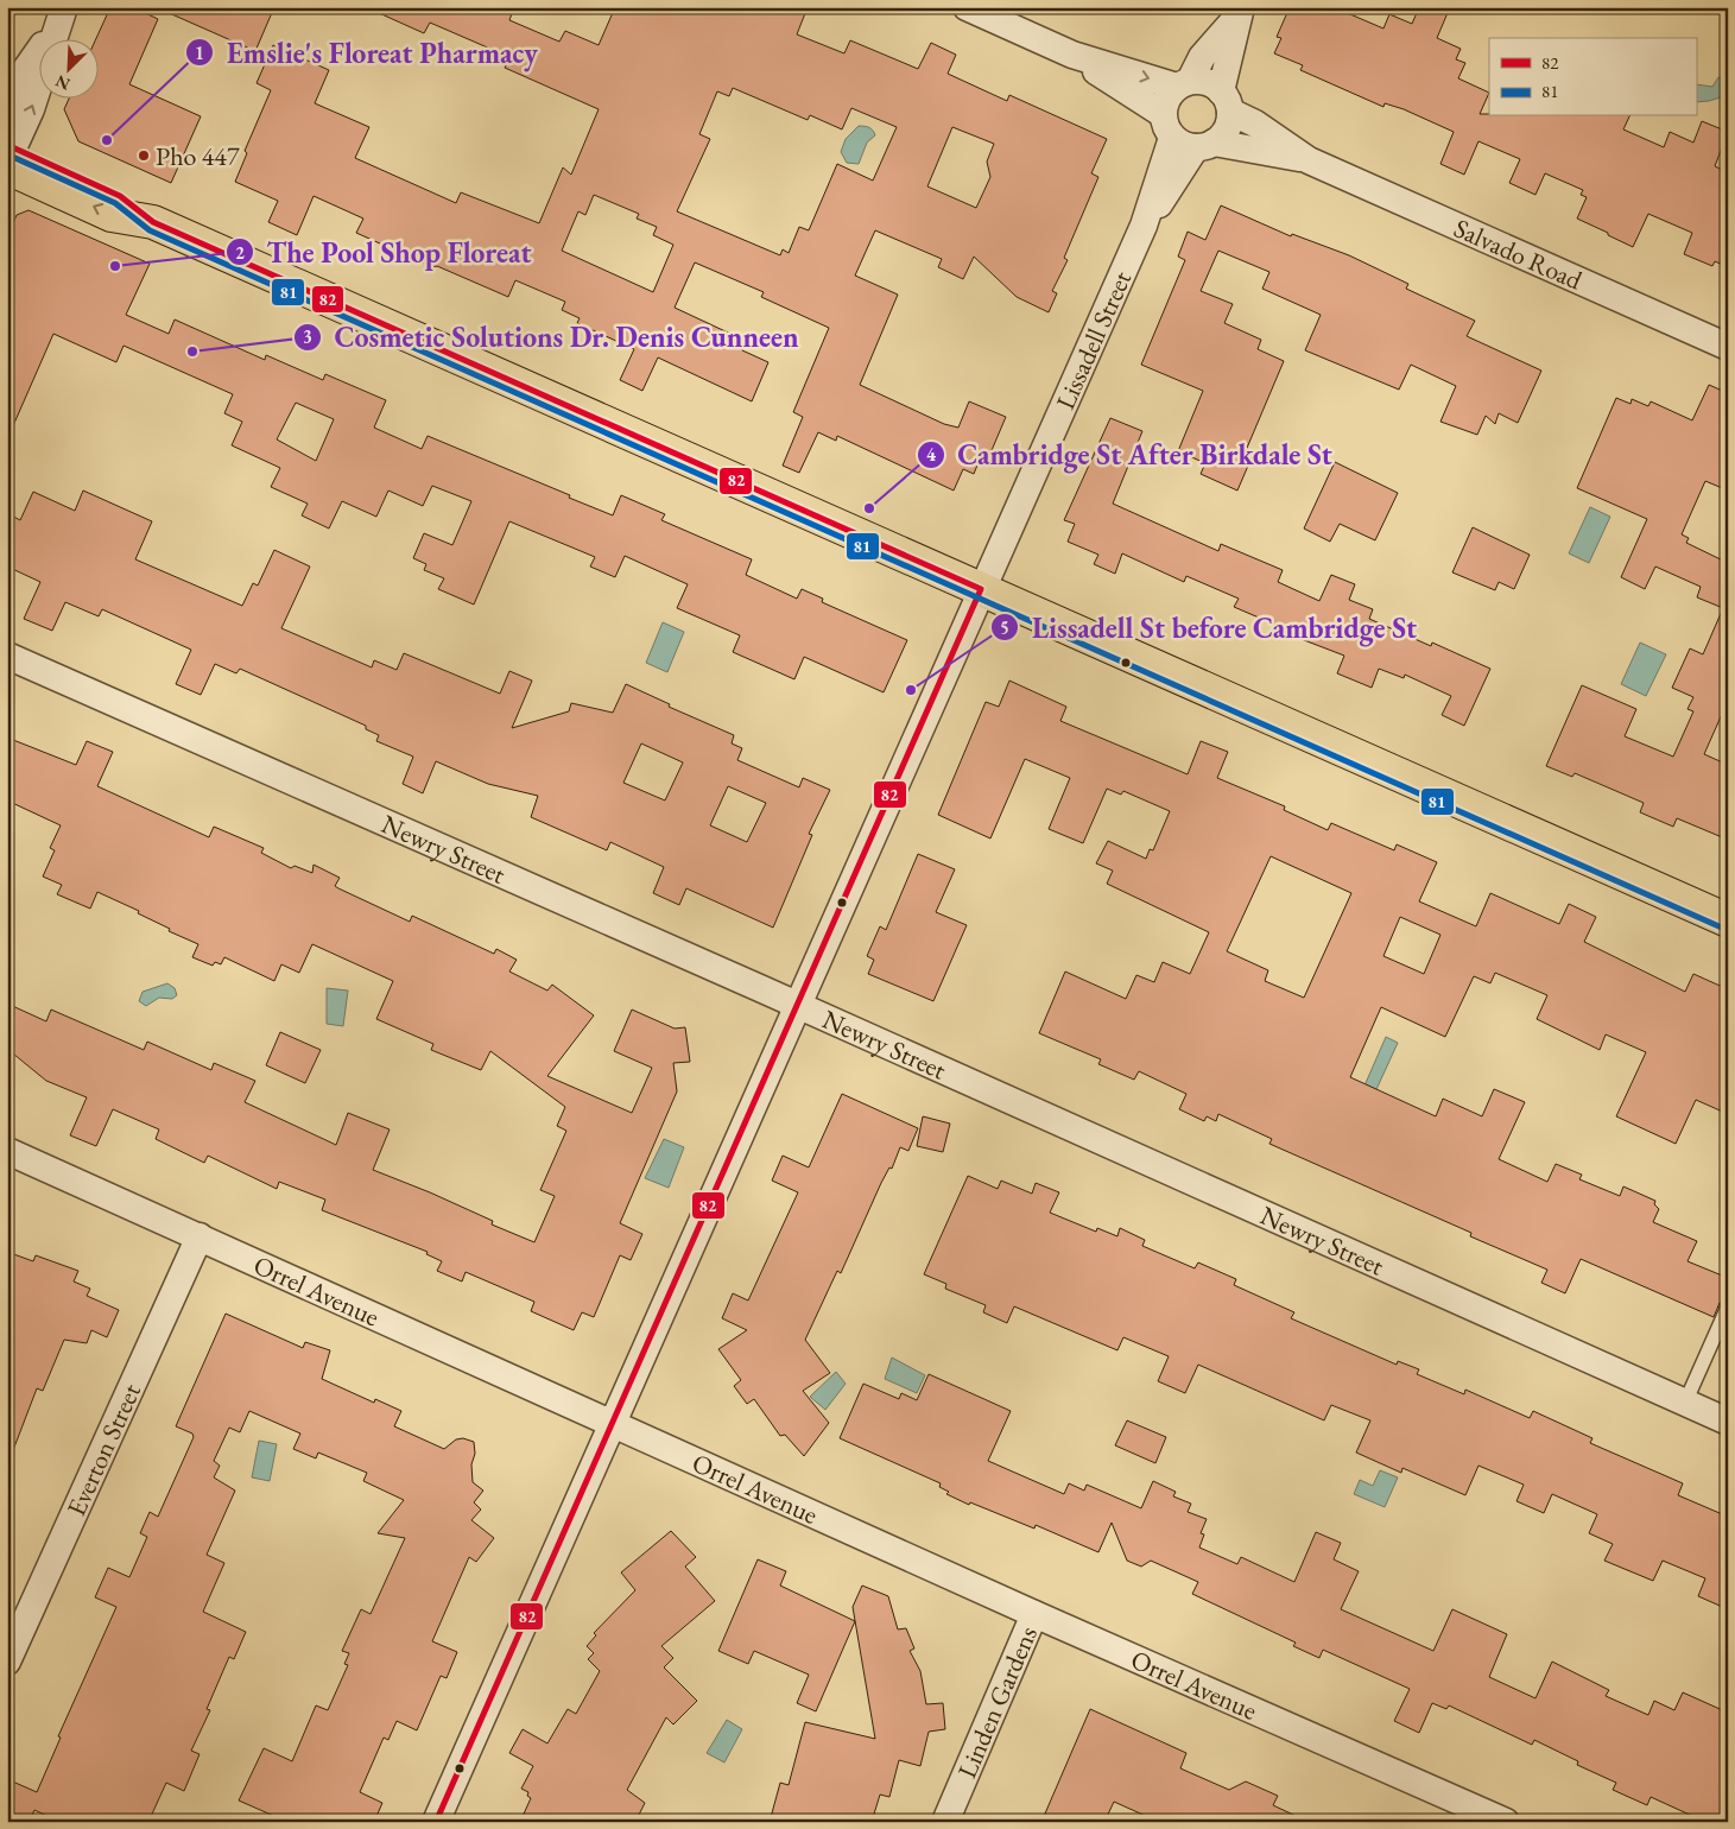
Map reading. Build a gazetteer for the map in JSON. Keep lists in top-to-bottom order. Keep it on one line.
{"streets":{"street":["Salvado Road","Lissadell Street","Newry Street","Orrel Avenue","Everton Street","Linden Gardens"]},"crossings":[["Salvado Road","Lissadell Street"],["Lissadell Street","Newry Street"],["Lissadell Street","Orrel Avenue"],["Orrel Avenue","Everton Street"],["Orrel Avenue","Linden Gardens"]],"places":["Emslie's Floreat Pharmacy","Pho 447","The Pool Shop Floreat","Cosmetic Solutions Dr. Denis Cunneen","Cambridge St After Birkdale St","Lissadell St before Cambridge St"],"lines":["transit line 82","transit line 81"],"legend":["82","81"],"north":"bottom left"}
